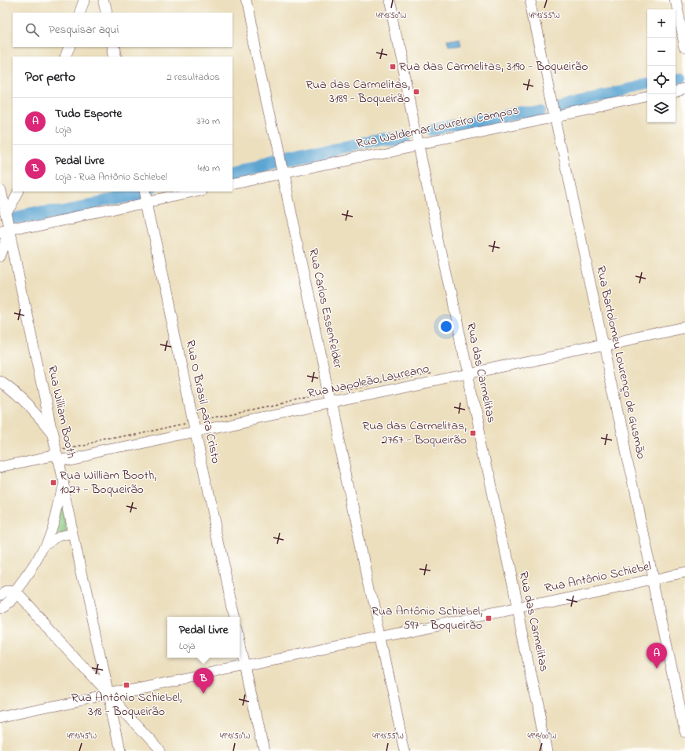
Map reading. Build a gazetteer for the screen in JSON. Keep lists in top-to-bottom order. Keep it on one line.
{"streets":{"street":["Rua Waldemar Loureiro Campos","Rua Carlos Essenfelder","Rua Bartolomeu Lourenço de Gusmão","Rua das Carmelitas","Rua Napoleão Laureano","Rua O Brasil para Cristo","Rua William Booth","Rua Antônio Schiebel"]},"crossings":[["Rua Waldemar Loureiro Campos","Rua Carlos Essenfelder"],["Rua Waldemar Loureiro Campos","Rua Bartolomeu Lourenço de Gusmão"],["Rua Waldemar Loureiro Campos","Rua das Carmelitas"],["Rua Carlos Essenfelder","Rua Napoleão Laureano"],["Rua Carlos Essenfelder","Rua Antônio Schiebel"],["Rua Bartolomeu Lourenço de Gusmão","Rua Napoleão Laureano"],["Rua Bartolomeu Lourenço de Gusmão","Rua Antônio Schiebel"],["Rua das Carmelitas","Rua Napoleão Laureano"],["Rua das Carmelitas","Rua Antônio Schiebel"],["Rua Napoleão Laureano","Rua O Brasil para Cristo"],["Rua Napoleão Laureano","Rua William Booth"],["Rua William Booth","Rua Antônio Schiebel"]],"places":{"transit":["Rua das Carmelitas, 3190 - Boqueirão","Rua das Carmelitas, 3189 - Boqueirão","Rua das Carmelitas, 2767 - Boqueirão","Rua William Booth, 1027 - Boqueirão","Rua Antônio Schiebel, 597 - Boqueirão","Rua Antônio Schiebel, 318 - Boqueirão"]},"page":{"map_buttons":["+","−"],"search":"Pesquisar aqui","heading":["Por perto","2 resultados"],"list":[{"mark":"A","name":"Tudo Esporte","note":"Loja","value":"370 m"},{"mark":"B","name":"Pedal Livre","note":"Loja · Rua Antônio Schiebel","value":"410 m"}],"popup":["Pedal Livre","Loja"],"pins":["A","B"]},"coordinates":["49°13'50\"W","49°13'55\"W","49°13'45\"W","49°14'00\"W"]}
